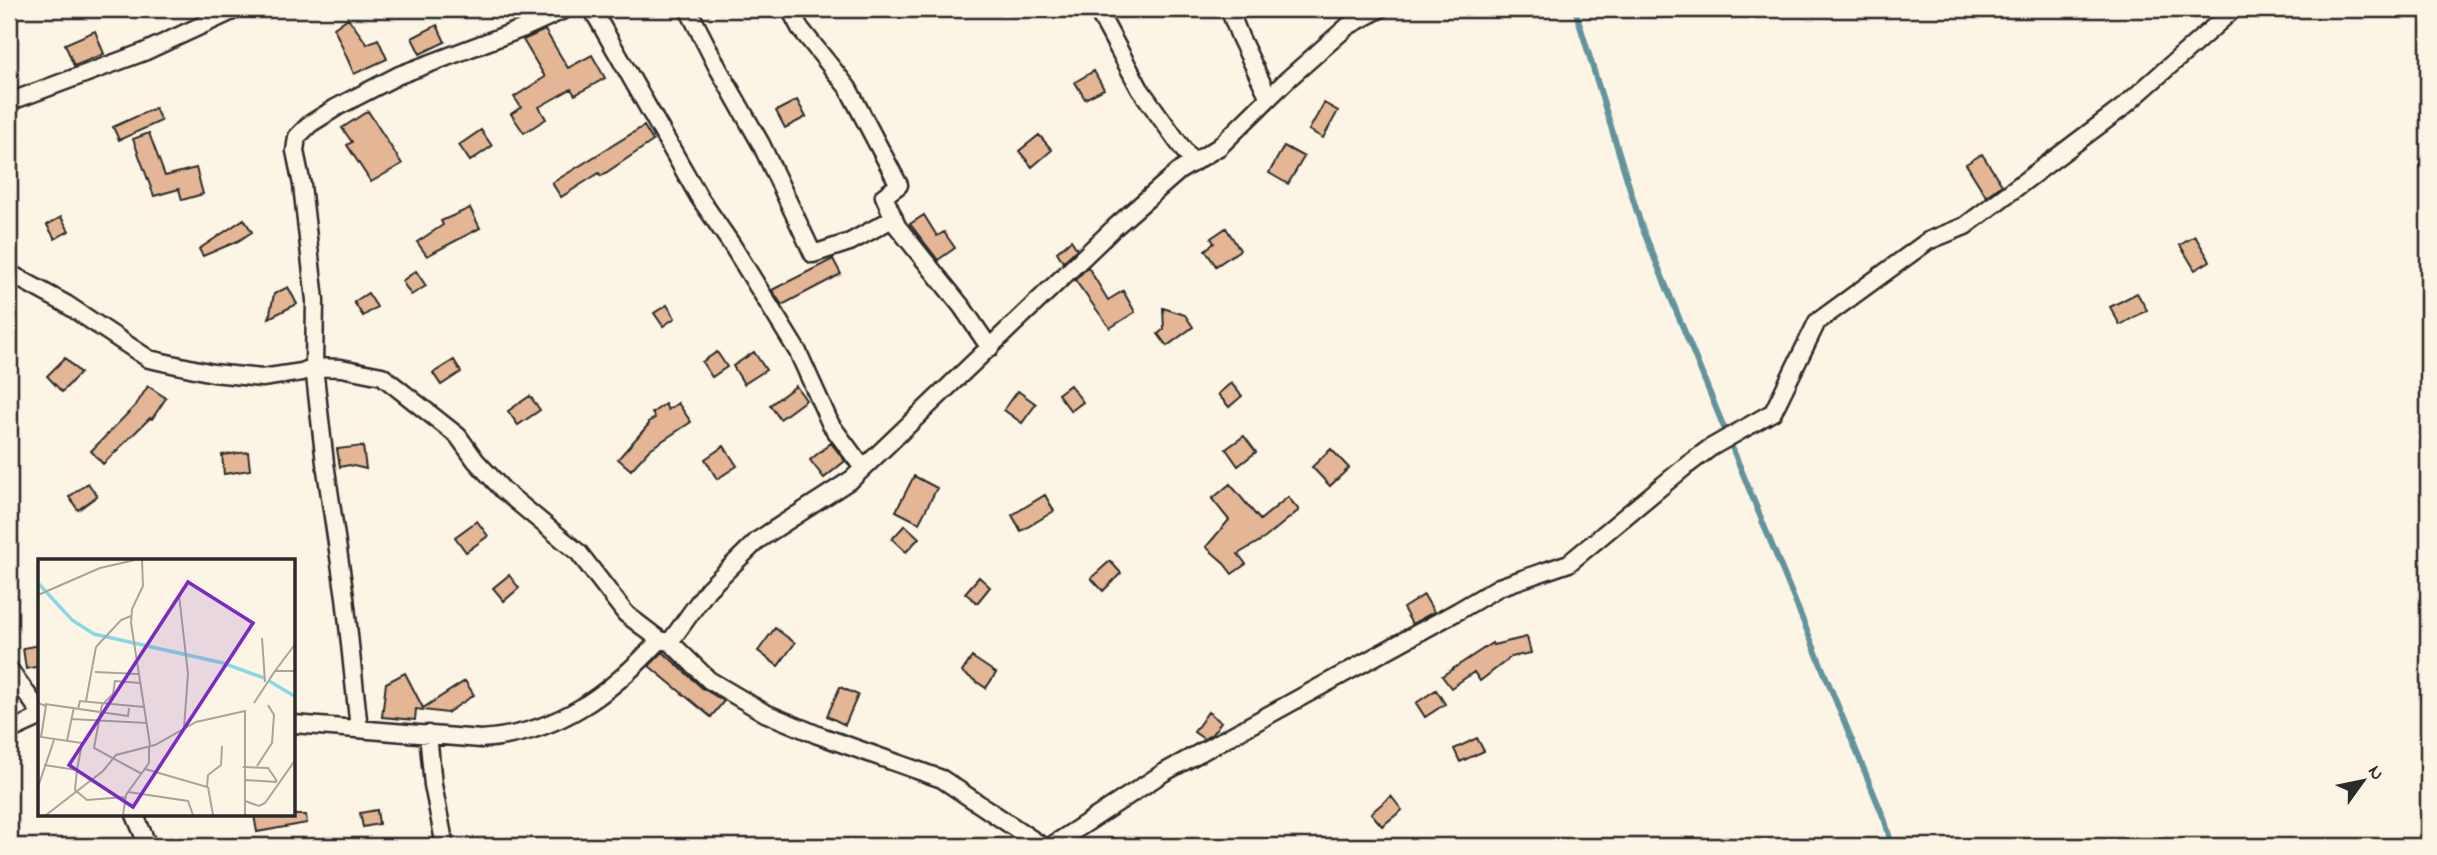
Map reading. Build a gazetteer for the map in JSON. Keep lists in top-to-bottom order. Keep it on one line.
{"north":"top right"}
